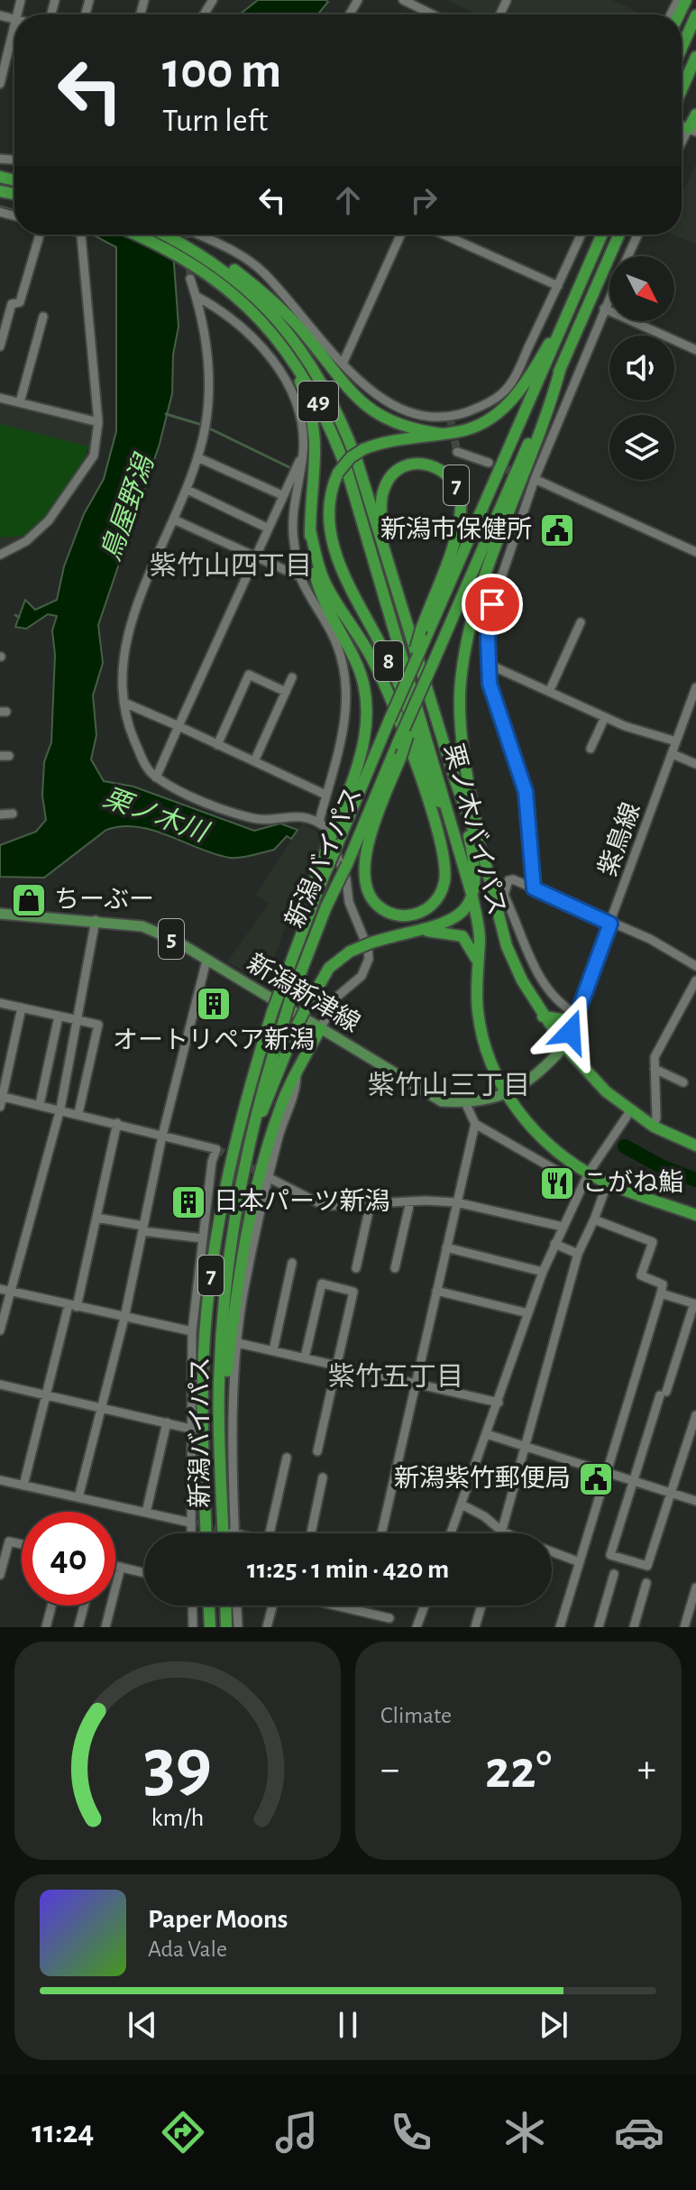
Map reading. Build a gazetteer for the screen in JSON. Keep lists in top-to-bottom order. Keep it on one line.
{"streets":{"highway":["49","7","8","栗ノ木バイパス","新潟バイパス"],"main road":["5","新潟新津線"],"street":["紫鳥線"]},"crossings":[["49","7"],["49","栗ノ木バイパス"],["49","新潟バイパス"],["7","8"],["7","栗ノ木バイパス"],["7","新潟バイパス"],["7","新潟新津線"],["8","栗ノ木バイパス"],["8","新潟バイパス"],["栗ノ木バイパス","紫鳥線"],["栗ノ木バイパス","新潟バイパス"],["栗ノ木バイパス","新潟新津線"],["紫鳥線","新潟新津線"]],"districts":["紫竹山四丁目","紫竹山三丁目","紫竹五丁目"],"water":["鳥屋野潟","栗ノ木川"],"places":{"public building":["新潟市保健所","新潟紫竹郵便局"],"shop":["ちーぶー"],"building":["オートリペア新潟","日本パーツ新潟"],"restaurant":["こがね鮨"]},"north":"bottom right","page":{"turn":["100 m","Turn left"],"limit":"40","trip":"11:25 · 1 min · 420 m","tile":"Climate","heat":["−","22°","+"],"song":["Paper Moons","Ada Vale"],"tabs":"11:24","gauge":["39","km/h"]}}
